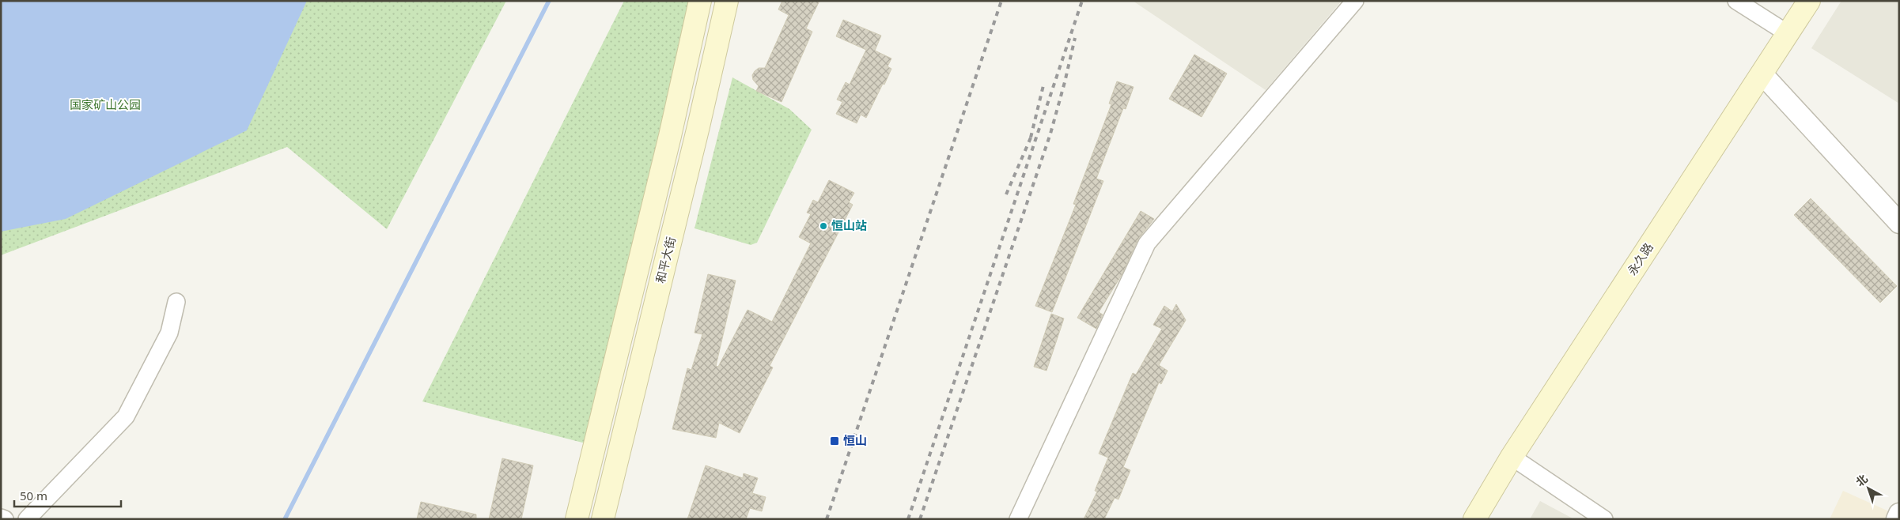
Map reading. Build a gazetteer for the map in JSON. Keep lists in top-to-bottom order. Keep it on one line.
{"streets":{"main road":["永久路","和平大街"]},"parks":["国家矿山公园"],"places":{"other":["恒山站"],"transit":["恒山"]},"scale_bar":"50 m","north":"top left"}
